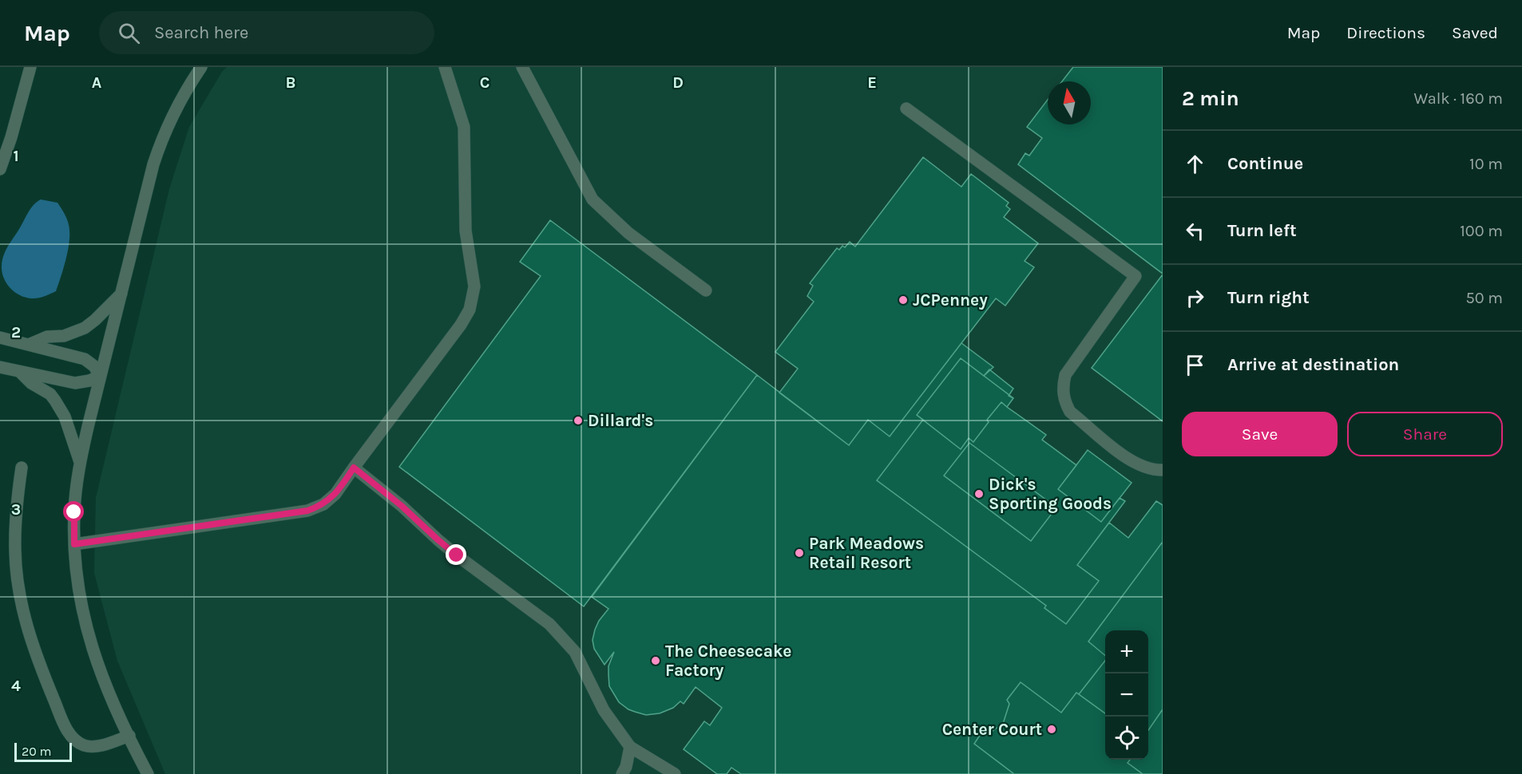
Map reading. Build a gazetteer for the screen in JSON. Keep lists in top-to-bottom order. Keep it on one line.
{"places":["JCPenney","Dillard's","Dick's Sporting Goods","Park Meadows Retail Resort","The Cheesecake Factory","Center Court"],"scale_bar":"20 m","north":"top","page":{"header":"Map","search":"Search here","nav":["Map","Directions","Saved"],"heading":["2 min","Walk · 160 m"],"list":[["Continue","10 m"],["Turn left","100 m"],["Turn right","50 m"],"Arrive at destination"],"buttons":["Save","Share"],"map_buttons":["+","−"],"scale":"20 m"},"grid":{"columns":["A","B","C","D","E"],"rows":["1","2","3","4"]}}
